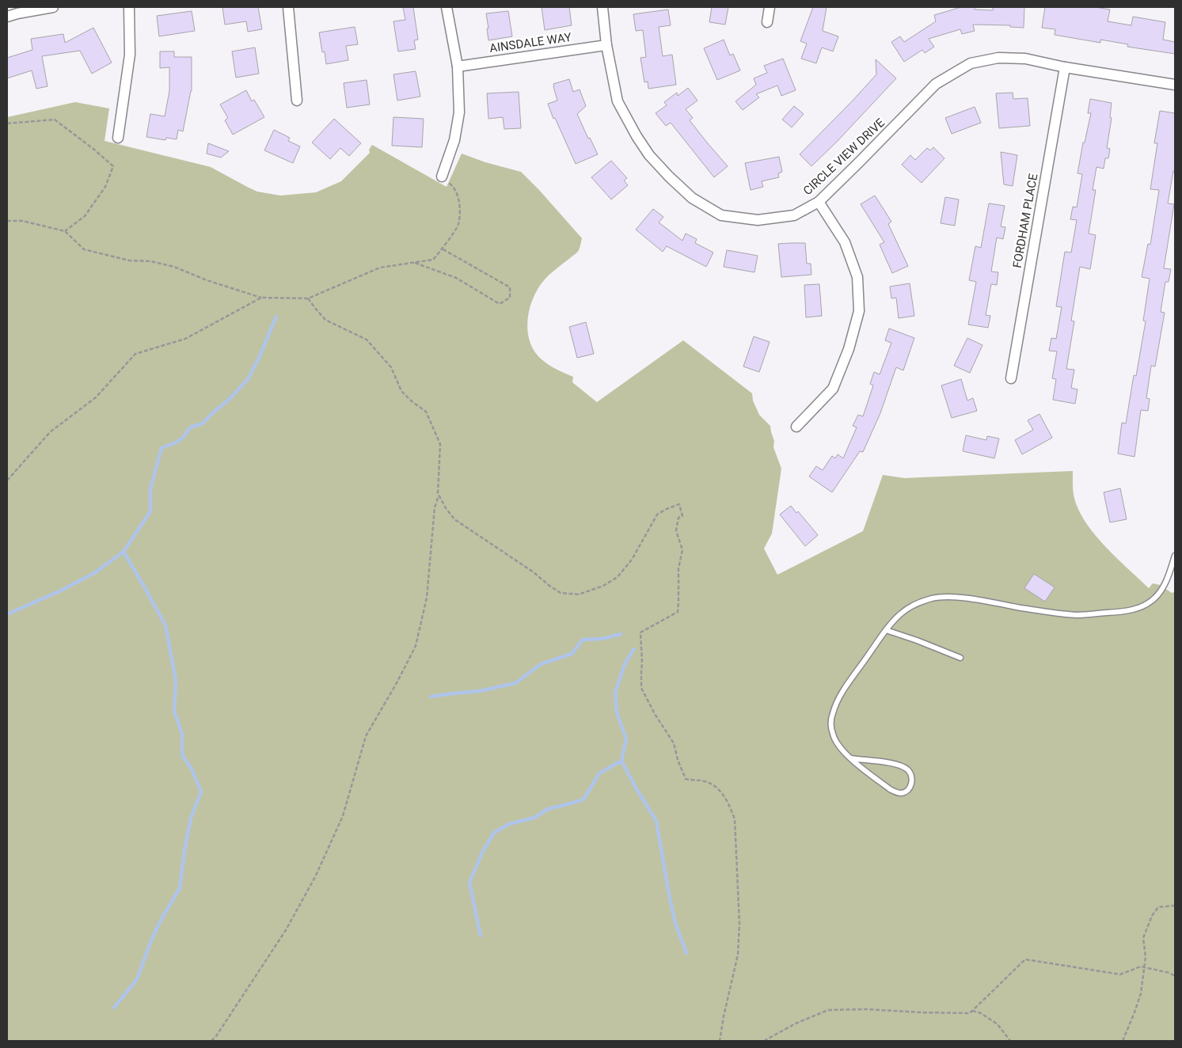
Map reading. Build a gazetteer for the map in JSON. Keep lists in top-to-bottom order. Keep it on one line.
{"streets":{"street":["AINSDALE WAY","CIRCLE VIEW DRIVE","FORDHAM PLACE"]},"crossings":[["AINSDALE WAY","CIRCLE VIEW DRIVE"],["CIRCLE VIEW DRIVE","FORDHAM PLACE"]]}
